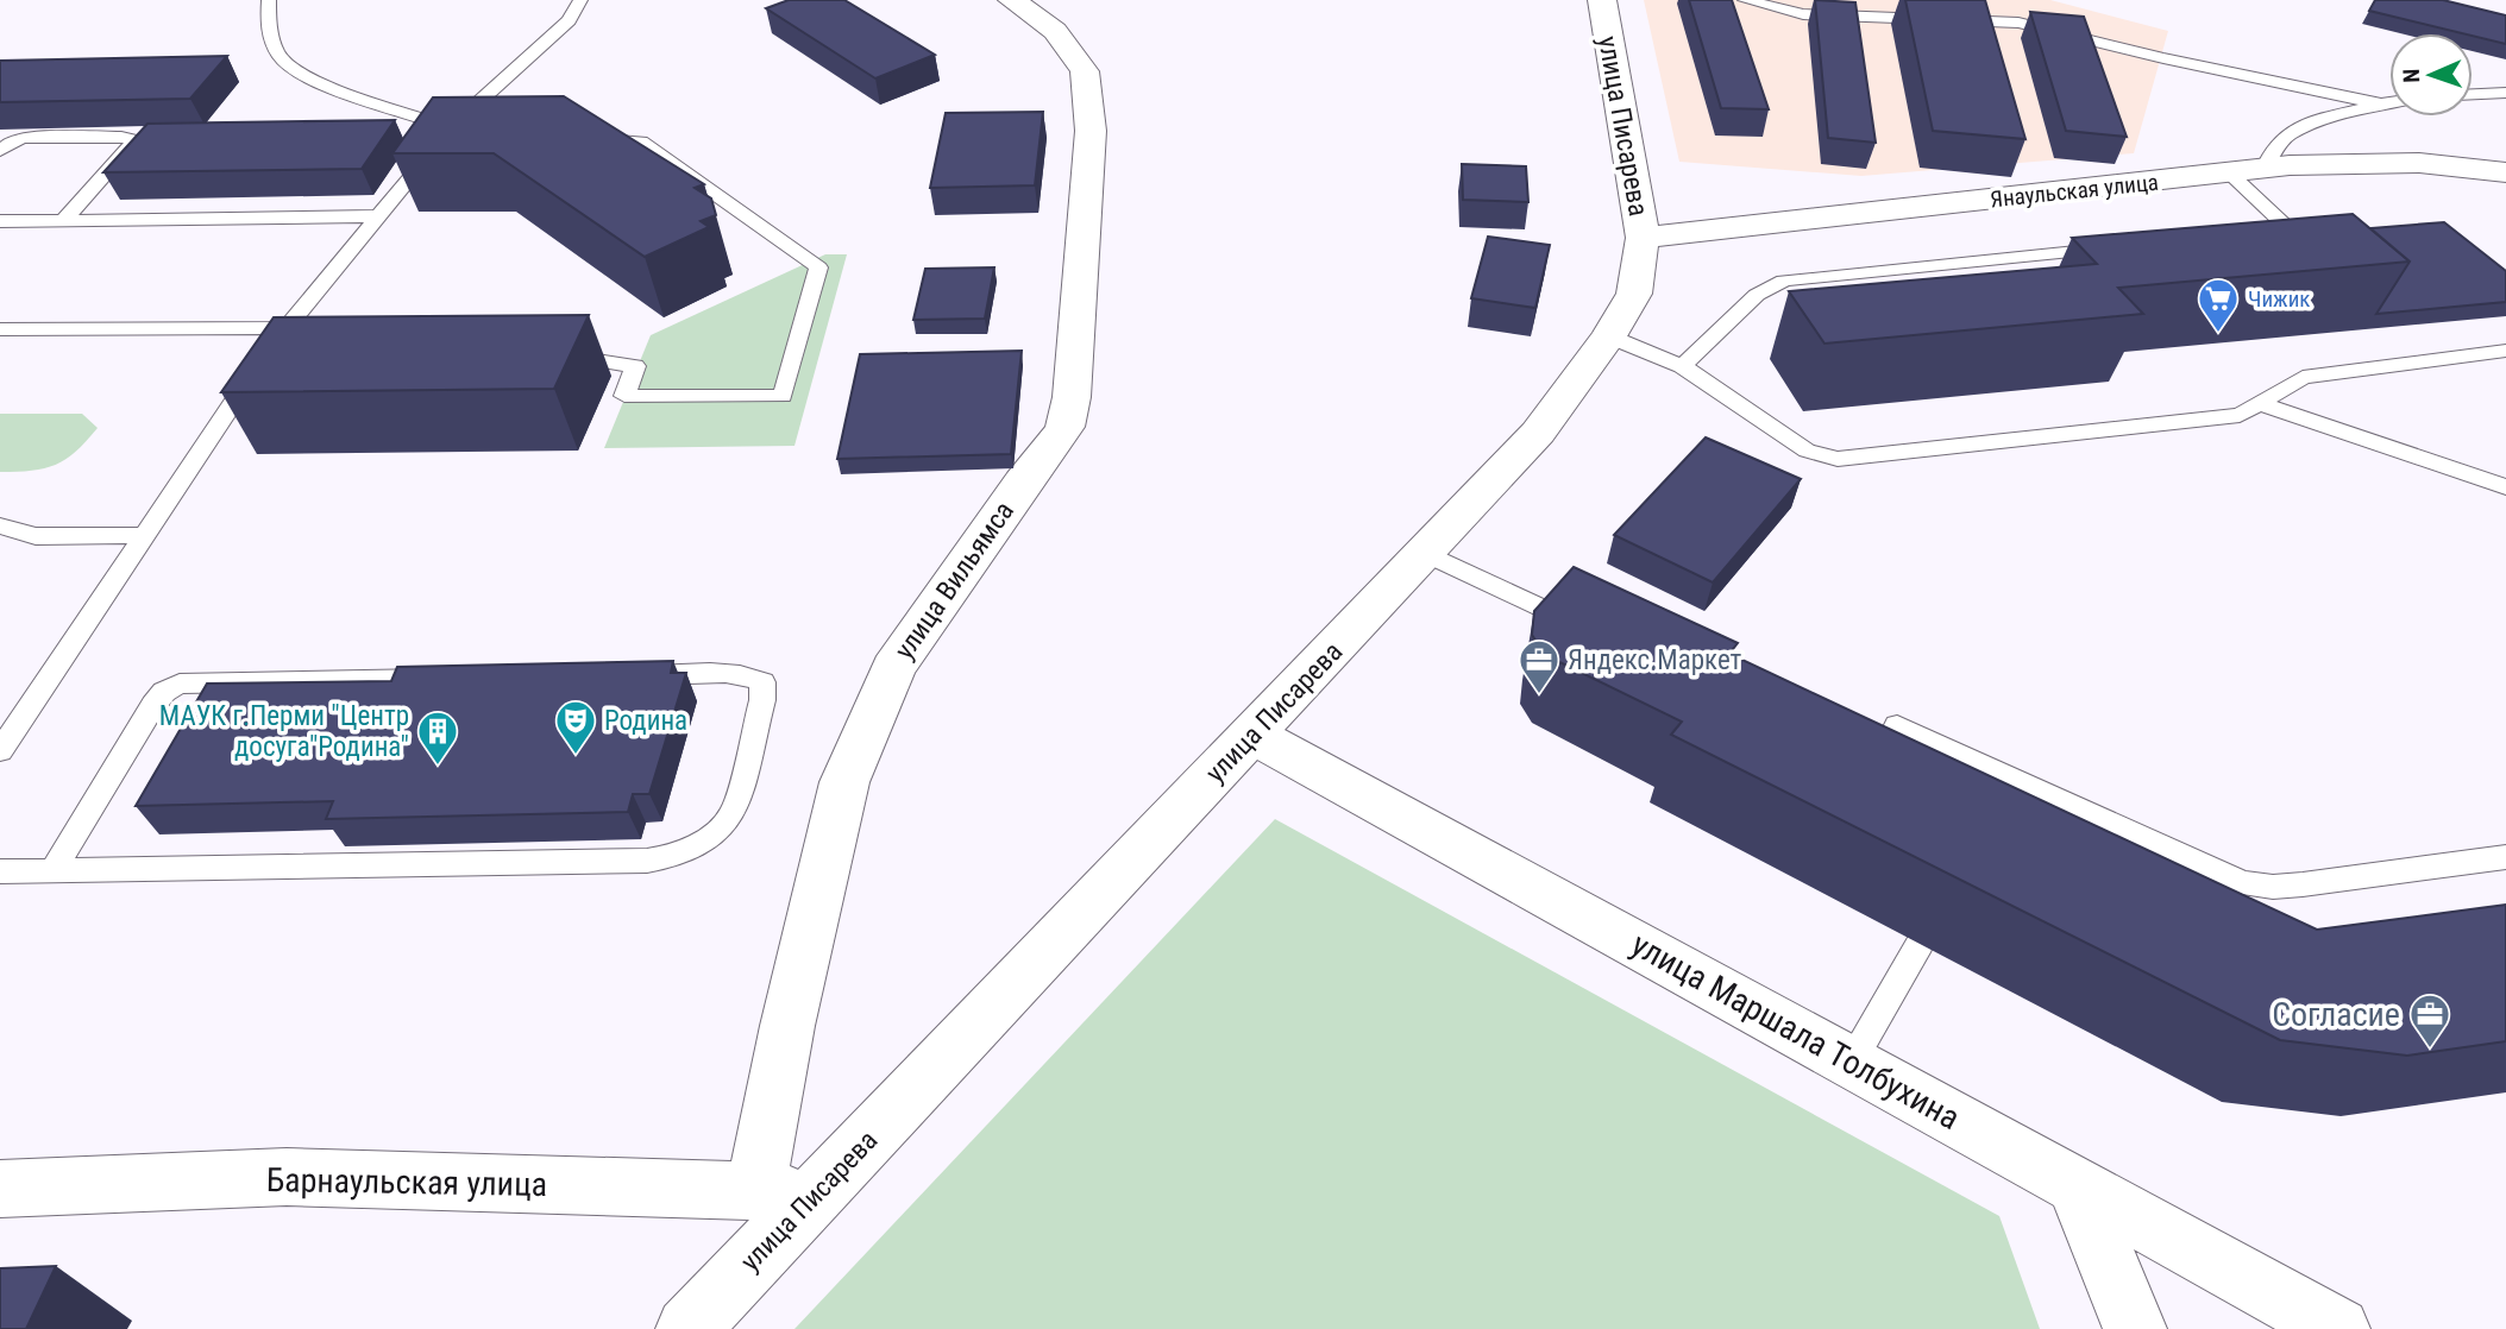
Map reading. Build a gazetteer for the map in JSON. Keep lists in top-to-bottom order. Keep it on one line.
{"streets":{"street":["улица Писарева","Янаульская улица","улица Вильямса","улица Маршала Толбухина","Барнаульская улица"]},"crossings":[["улица Писарева","Янаульская улица"],["улица Писарева","улица Маршала Толбухина"],["улица Писарева","Барнаульская улица"],["улица Вильямса","Барнаульская улица"]],"places":{"supermarket":["Чижик"],"office":["Яндекс.Маркет","Согласие"],"theatre":["Родина"],"building":["МАУК г.Перми \"Центр досуга\"Родина\""]},"north":"left"}
